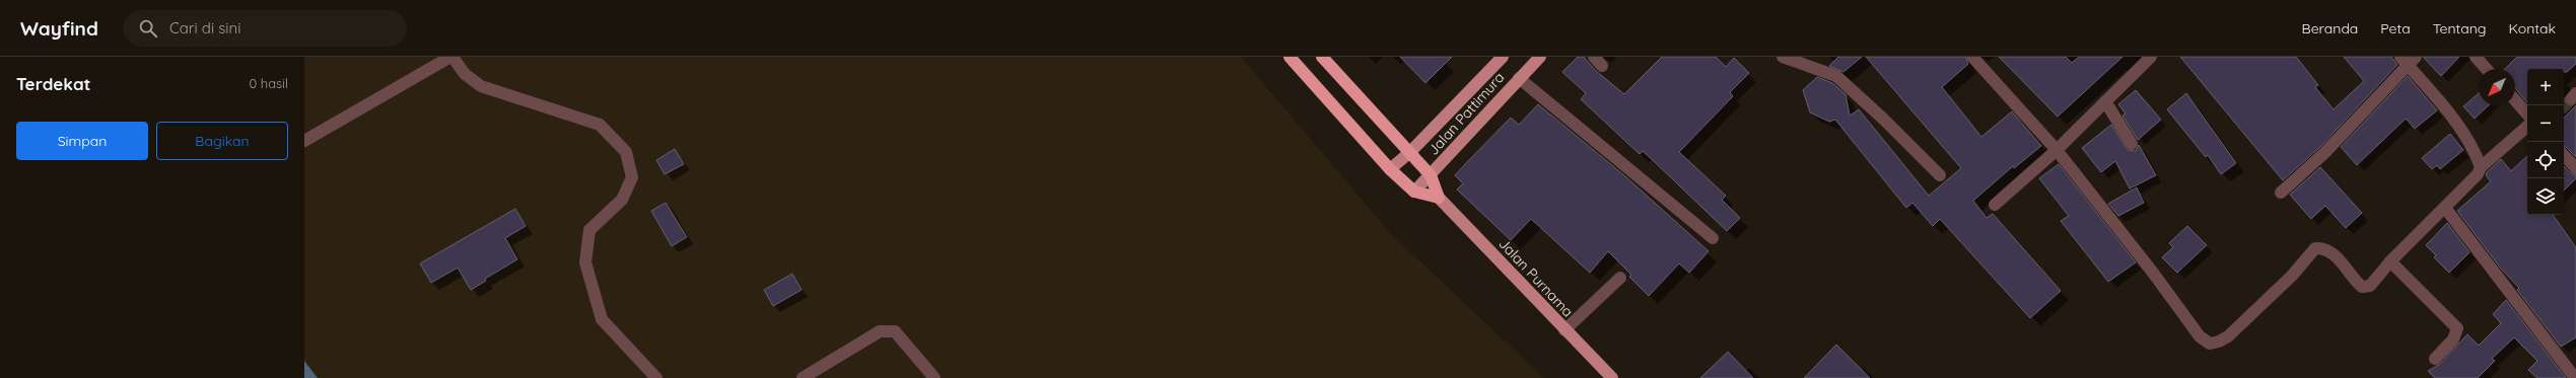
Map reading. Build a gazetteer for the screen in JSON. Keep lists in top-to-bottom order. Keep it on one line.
{"streets":{"main road":["Jalan Pattimura","Jalan Purnama"]},"north":"bottom left","page":{"header":"Wayfind","search":"Cari di sini","nav":["Beranda","Peta","Tentang","Kontak"],"heading":["Terdekat","0 hasil"],"map_buttons":["+","−"],"buttons":["Simpan","Bagikan"]}}
